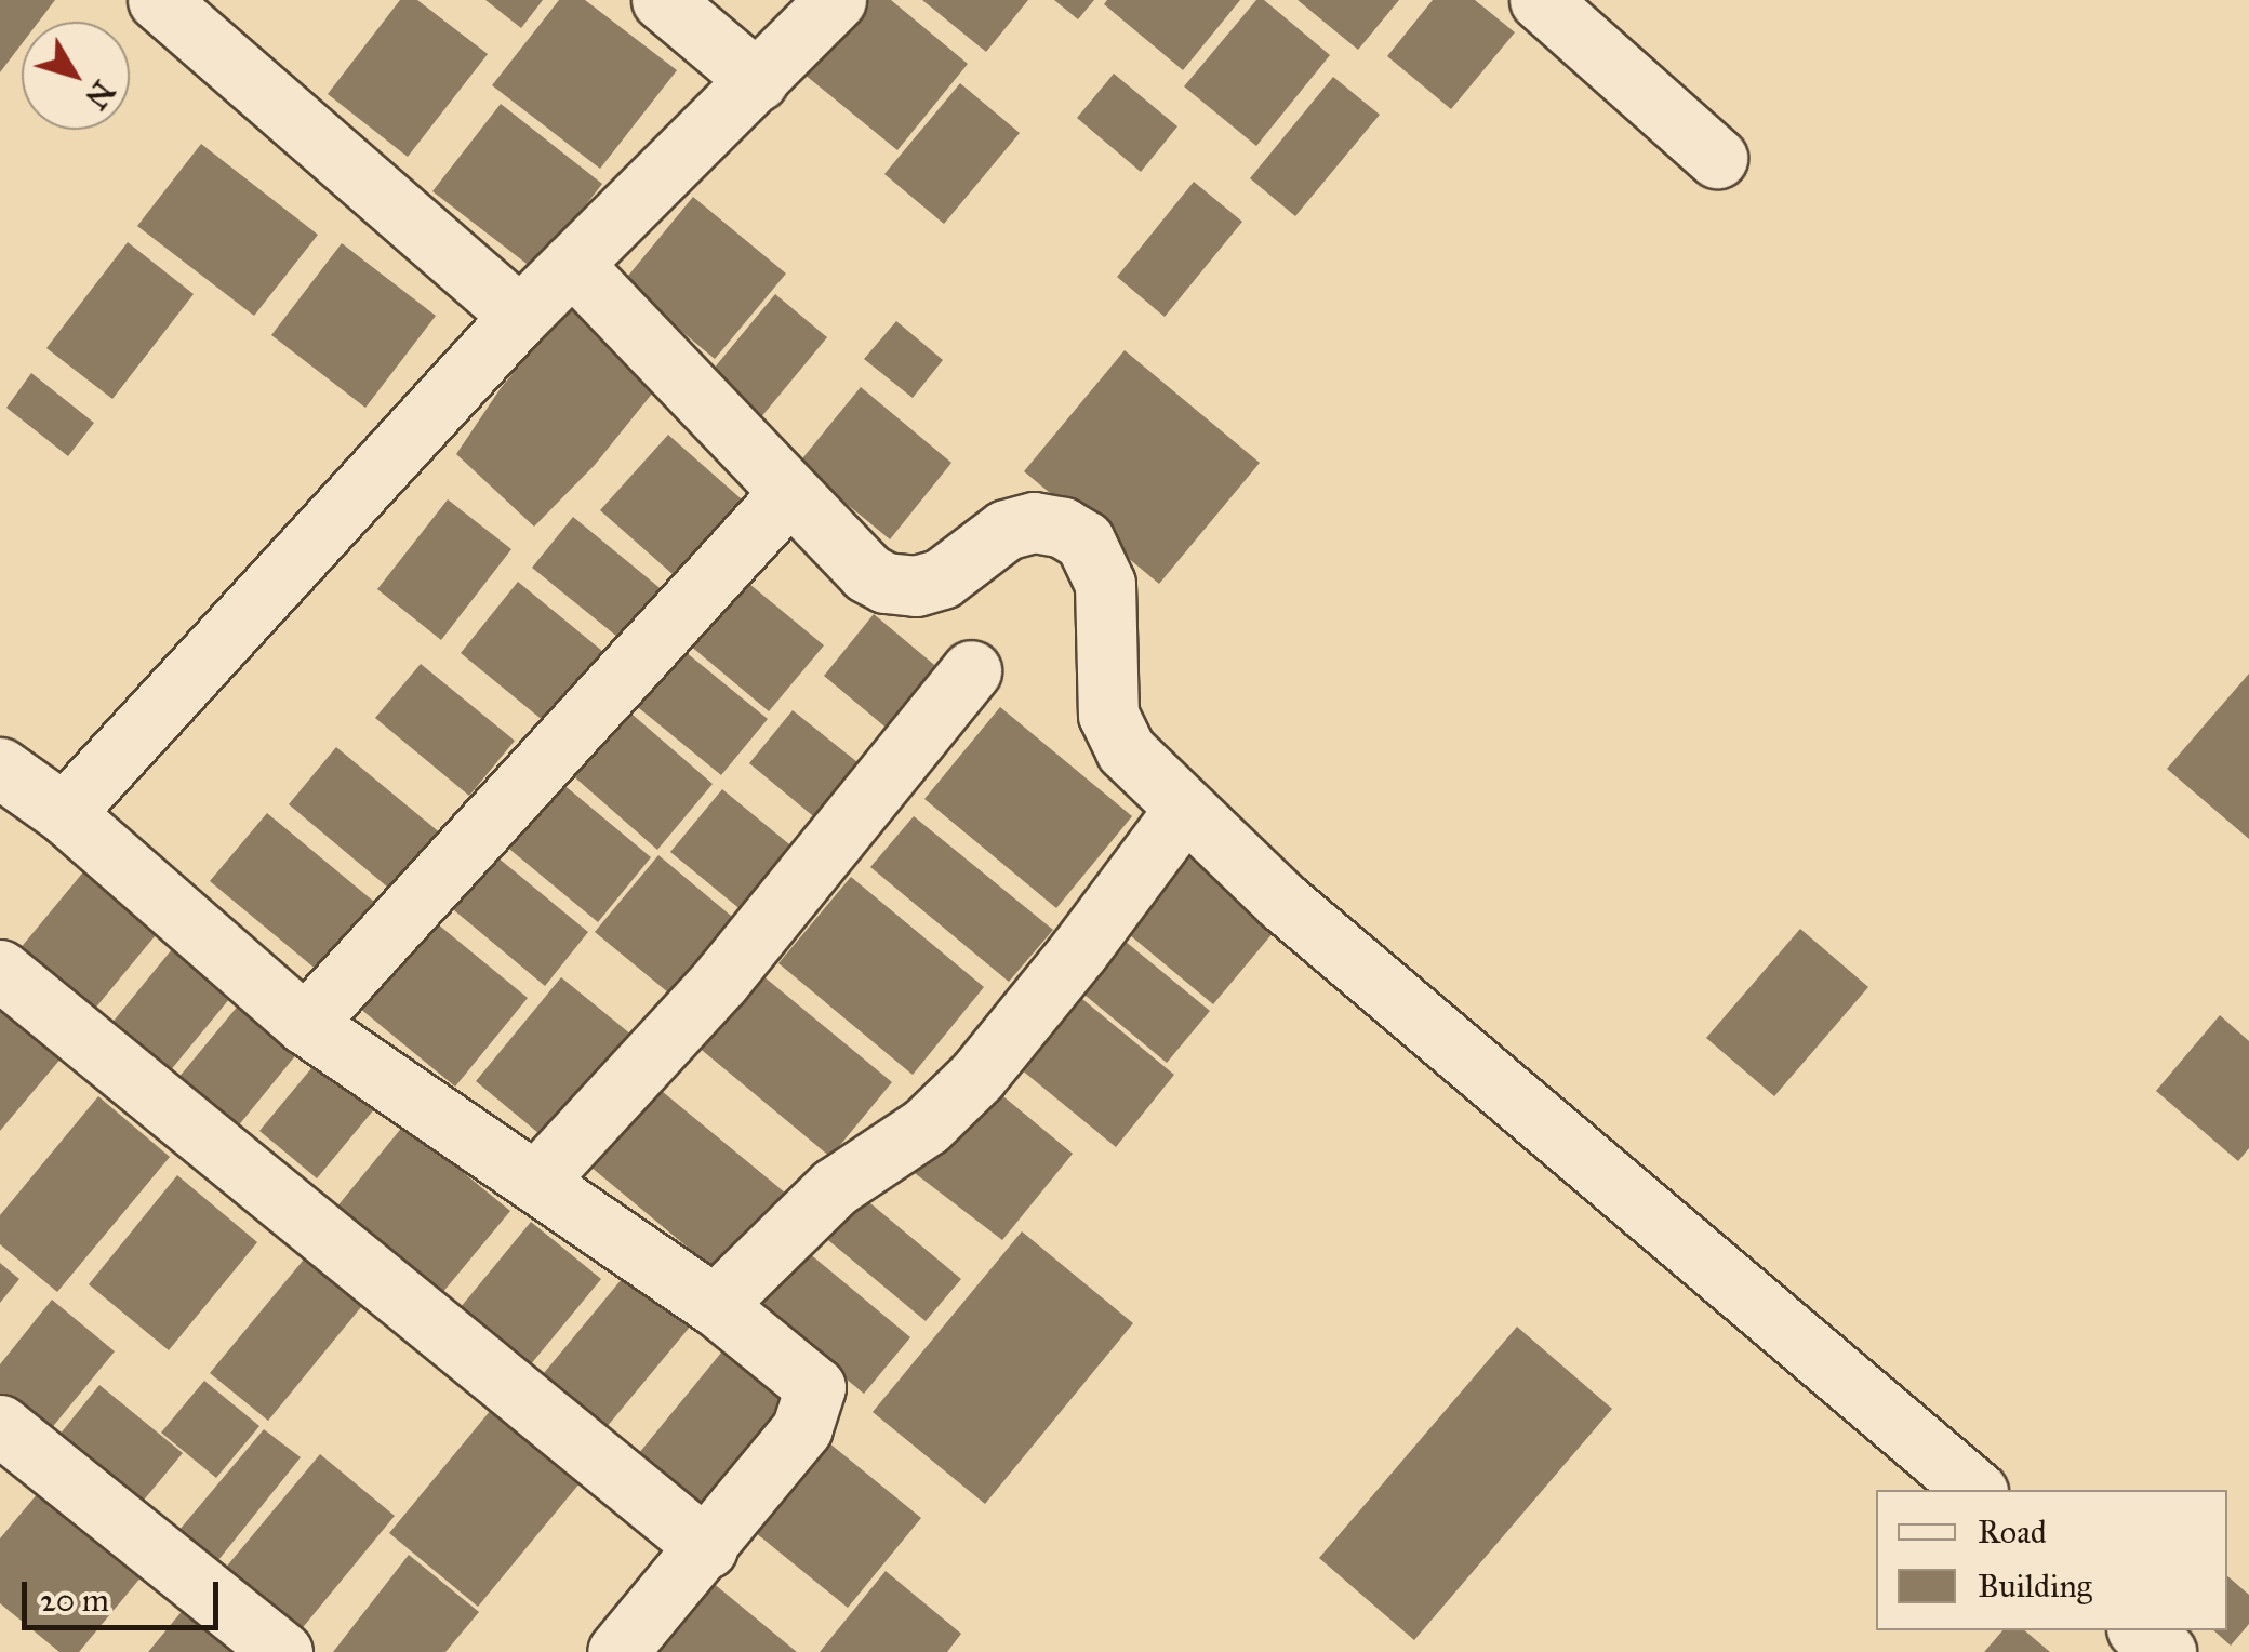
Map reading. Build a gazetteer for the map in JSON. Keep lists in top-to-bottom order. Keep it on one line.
{"legend":["Road","Building"],"scale_bar":"20 m","north":"bottom right"}
